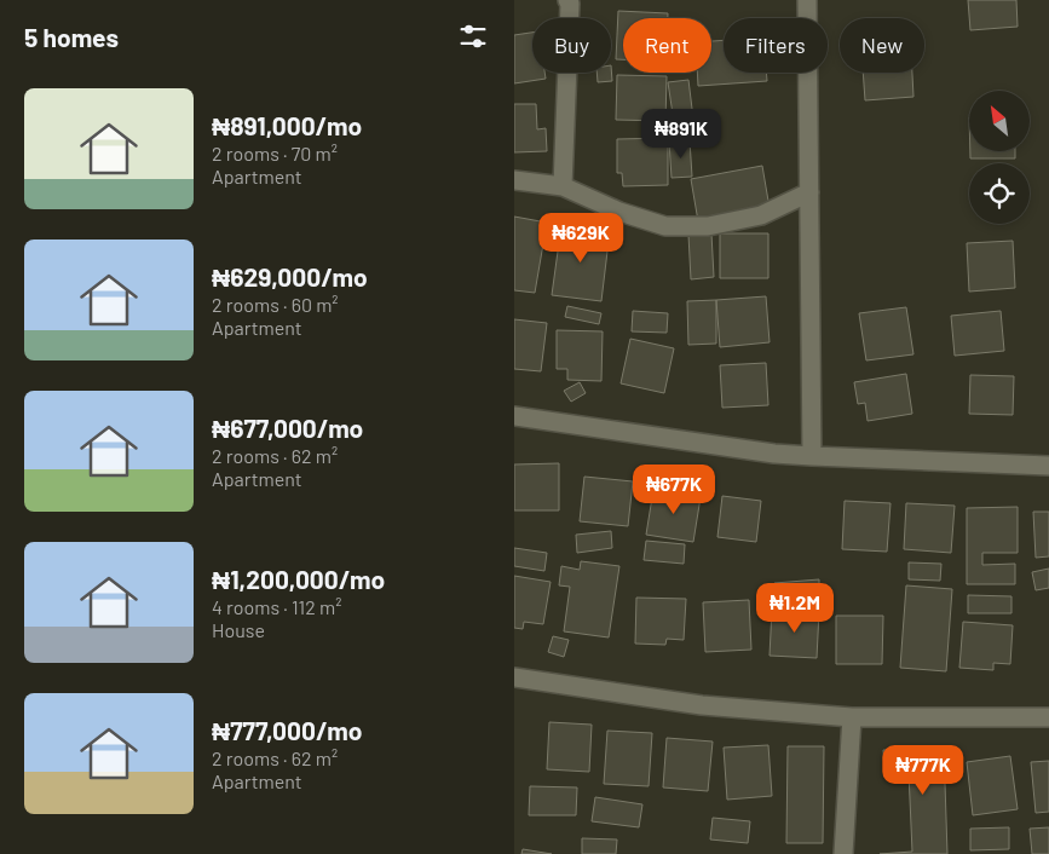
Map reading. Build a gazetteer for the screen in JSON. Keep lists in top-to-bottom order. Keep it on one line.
{"north":"top left","page":{"heading":"5 homes","chip":["Buy","Rent","Filters","New"],"list":[{"name":"₦891,000/mo","note":"2 rooms · 70 m² · Apartment"},{"name":"₦629,000/mo","note":"2 rooms · 60 m² · Apartment"},{"name":"₦677,000/mo","note":"2 rooms · 62 m² · Apartment"},{"name":"₦1,200,000/mo","note":"4 rooms · 112 m² · House"},{"name":"₦777,000/mo","note":"2 rooms · 62 m² · Apartment"}],"price":["₦891K","₦629K","₦677K","₦1.2M","₦777K"]}}
